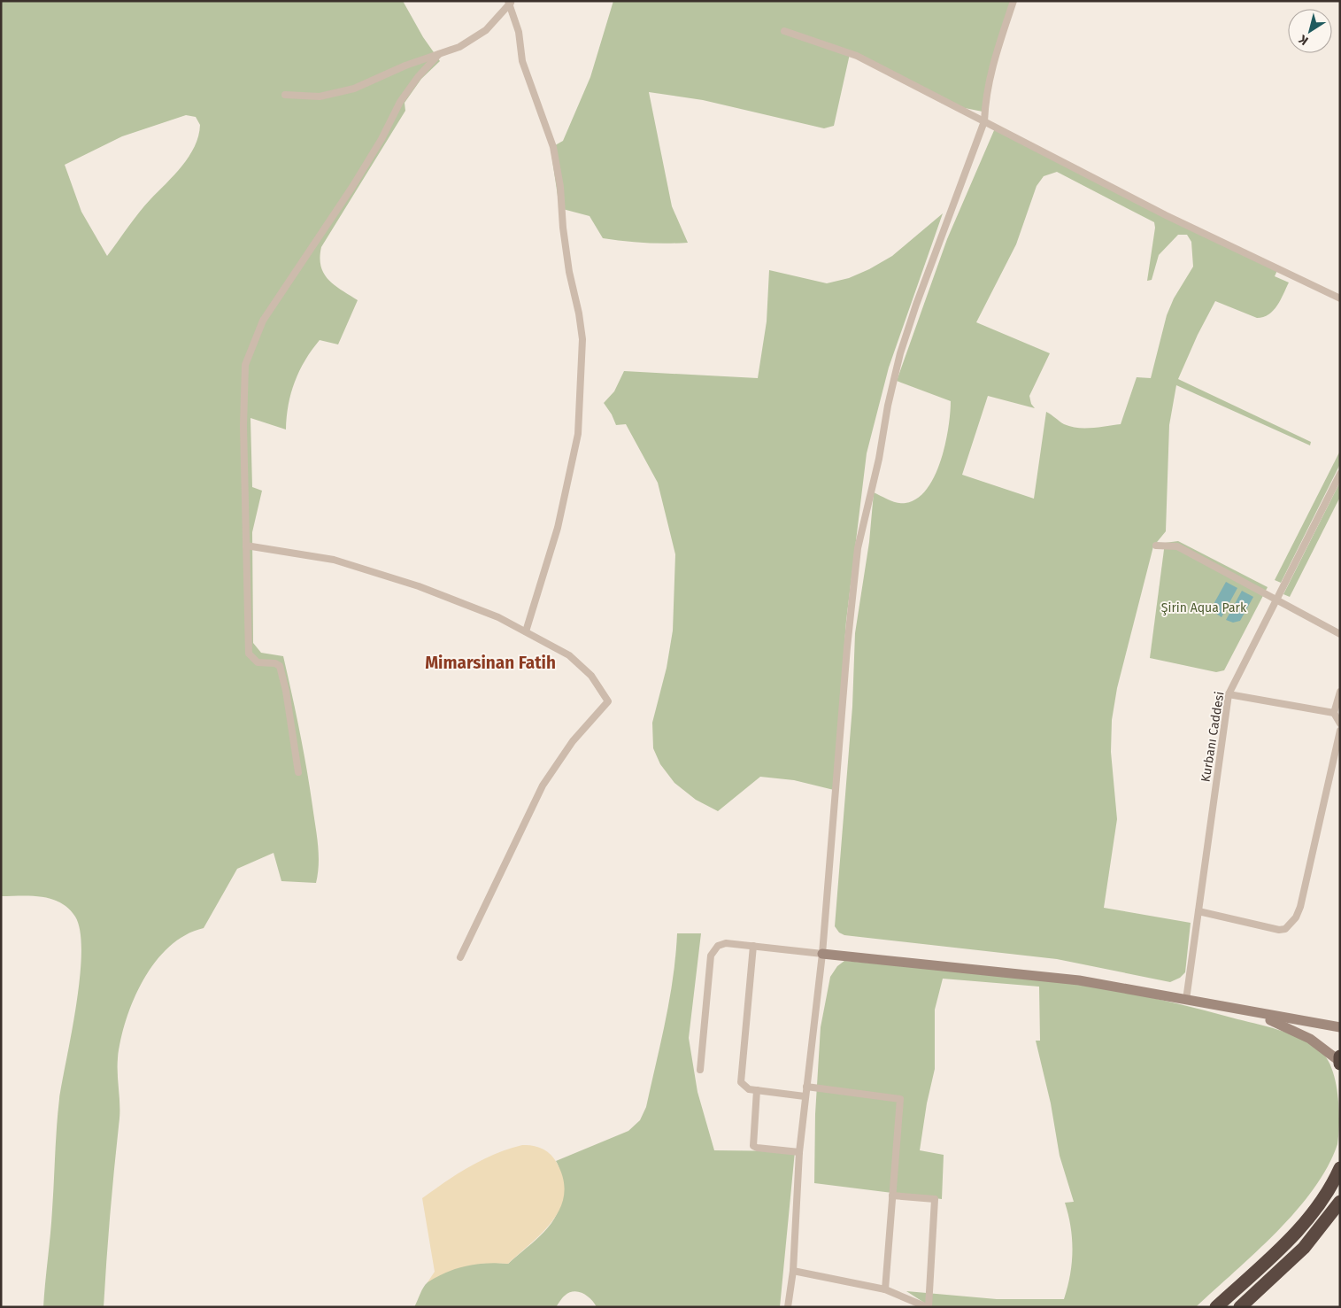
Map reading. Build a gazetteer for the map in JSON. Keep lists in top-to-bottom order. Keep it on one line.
{"streets":{"street":["Kurbanı Caddesi"]},"districts":["Mimarsinan Fatih"],"parks":["Şirin Aqua Park"],"north":"bottom left"}
